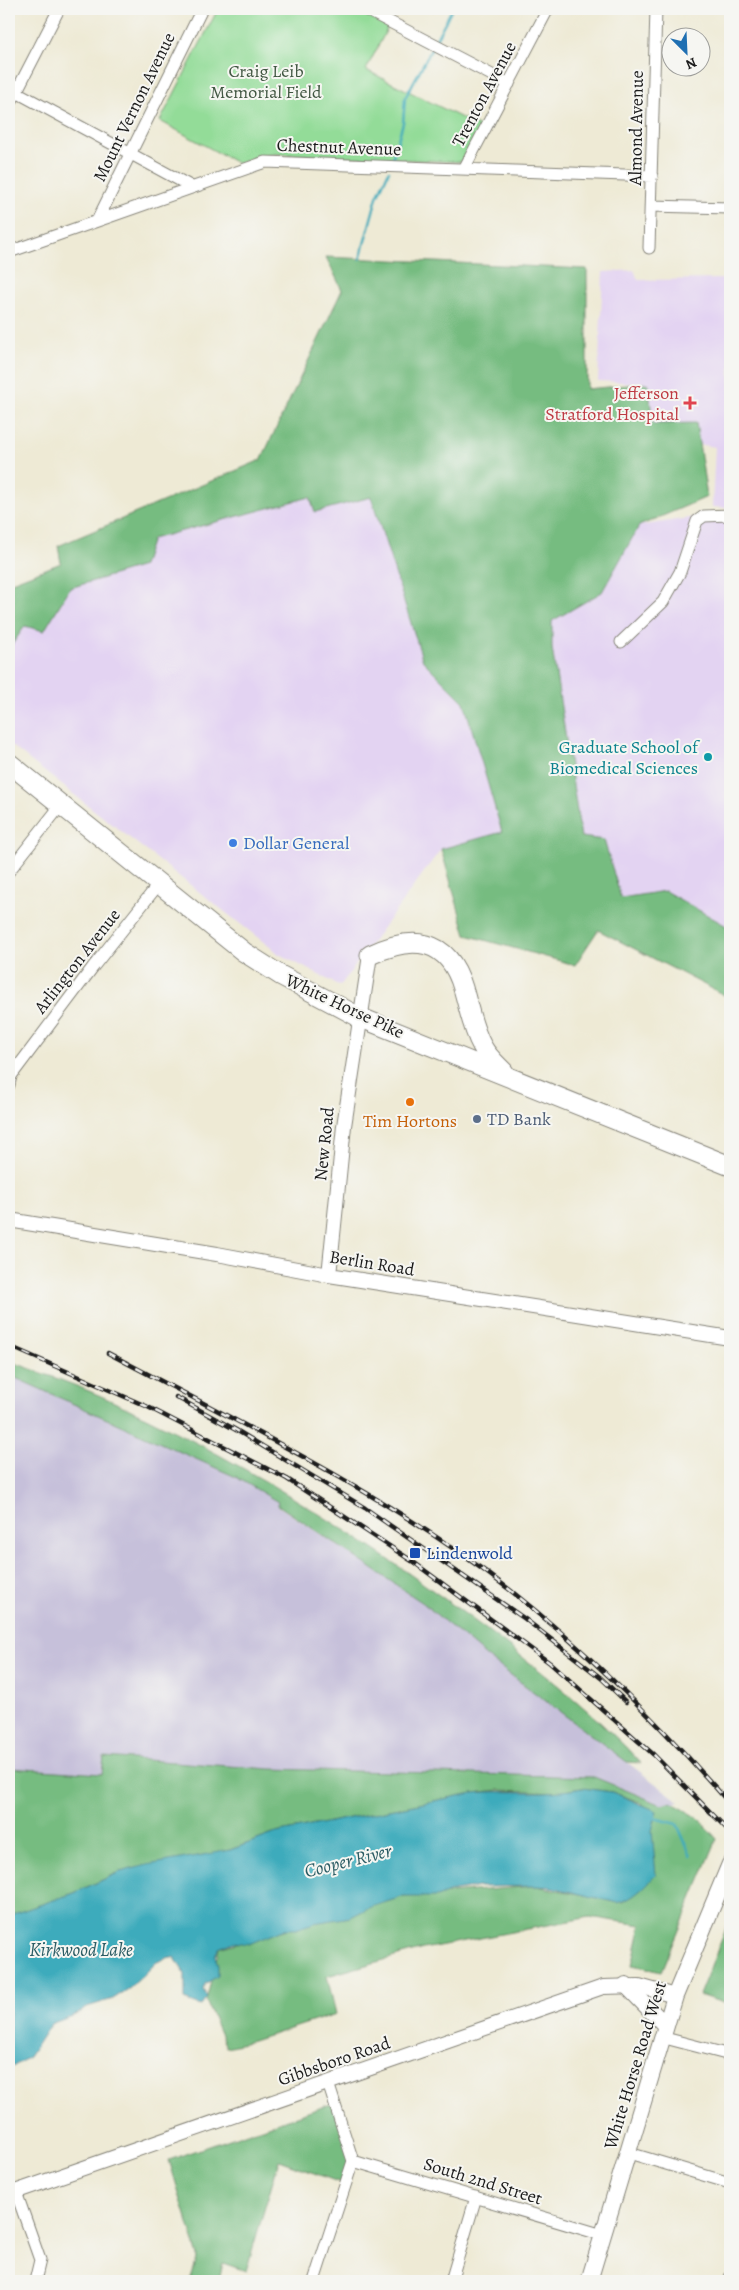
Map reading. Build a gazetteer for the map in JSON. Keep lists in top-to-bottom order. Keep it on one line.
{"streets":{"highway":["White Horse Pike"],"main road":["White Horse Road West"],"street":["Trenton Avenue","Mount Vernon Avenue","Almond Avenue","Chestnut Avenue","Arlington Avenue","New Road","Berlin Road","Gibbsboro Road","South 2nd Street"]},"crossings":[["Trenton Avenue","Chestnut Avenue"],["Mount Vernon Avenue","Chestnut Avenue"],["Almond Avenue","Chestnut Avenue"],["Arlington Avenue","White Horse Pike"],["White Horse Pike","New Road"],["New Road","Berlin Road"],["Gibbsboro Road","White Horse Road West"],["White Horse Road West","South 2nd Street"]],"water":["Cooper River","Kirkwood Lake"],"parks":["Craig Leib Memorial Field"],"places":{"health":["Jefferson Stratford Hospital"],"other":["Graduate School of Biomedical Sciences","Dollar General","Tim Hortons","TD Bank"],"transit":["Lindenwold"]},"north":"bottom right"}
